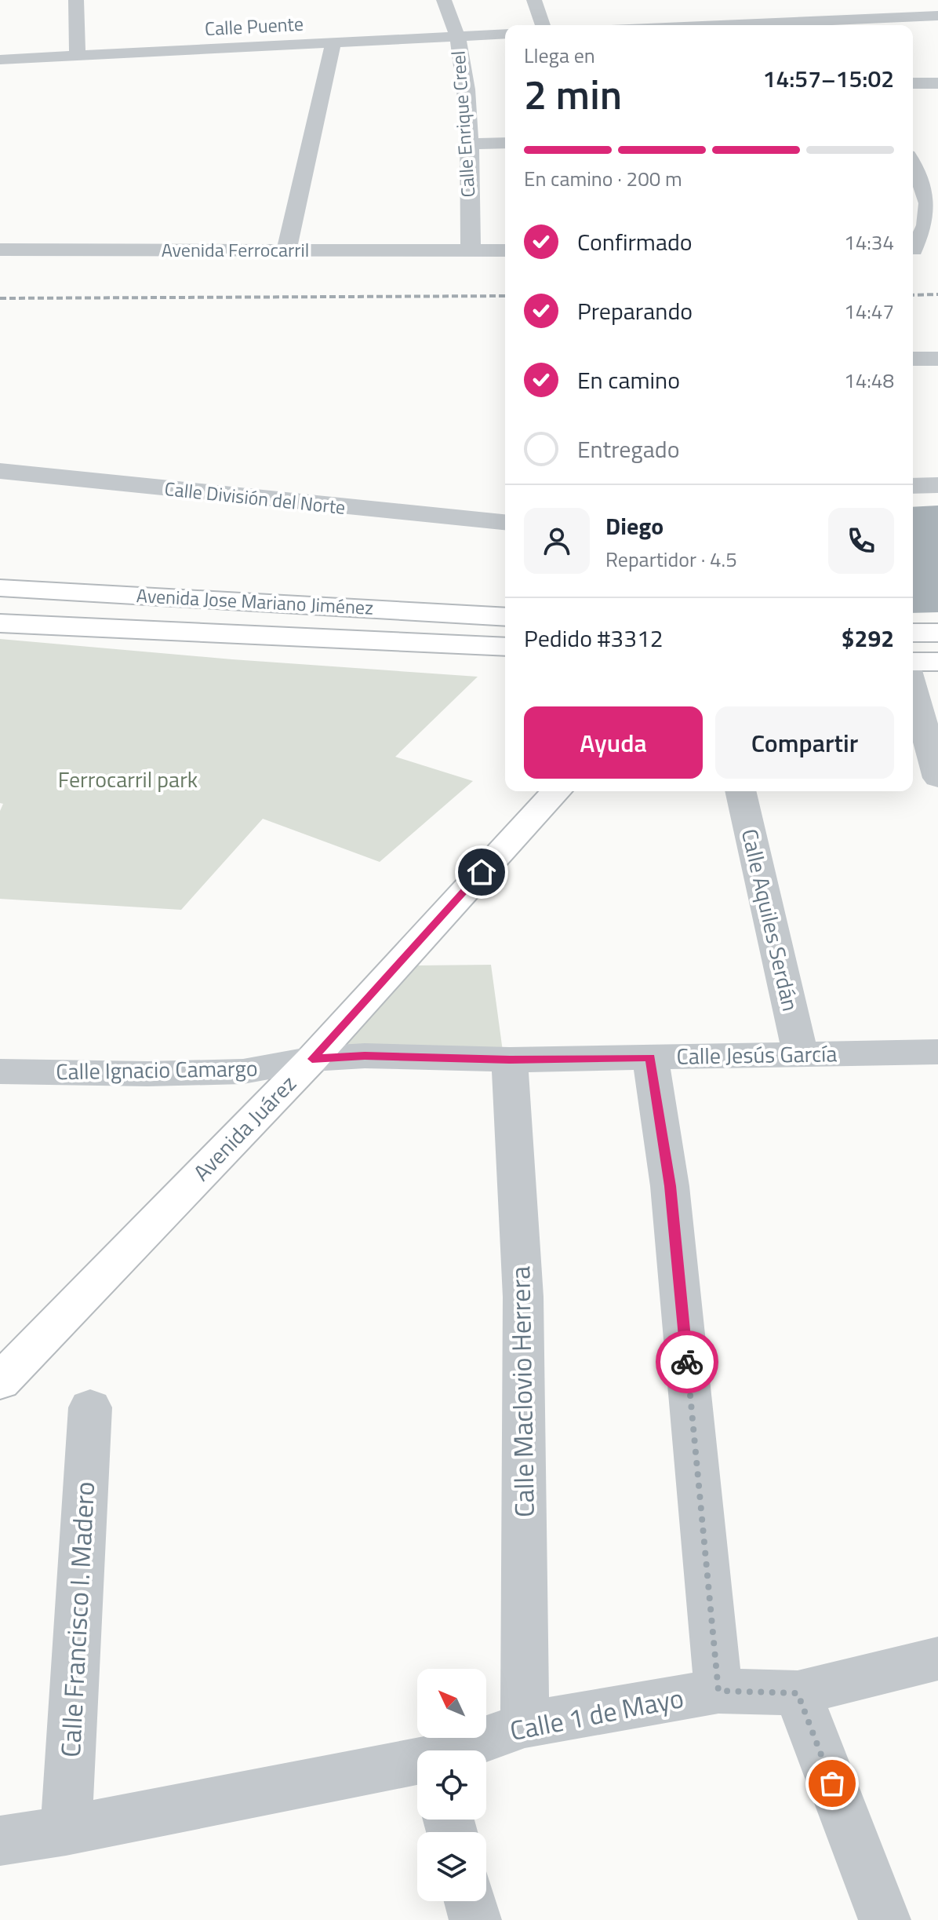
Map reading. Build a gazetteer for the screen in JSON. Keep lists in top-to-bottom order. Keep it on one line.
{"streets":{"main road":["Avenida Jose Mariano Jiménez","Avenida Juárez"],"street":["Calle Puente","Calle Enrique Creel","Avenida Ferrocarril","Calle División del Norte","Calle Aquiles Serdán","Calle Jesús García","Calle Ignacio Camargo","Calle Maclovio Herrera","Calle Francisco I. Madero","Calle 1 de Mayo"]},"crossings":[["Calle Puente","Calle Enrique Creel"],["Calle Enrique Creel","Avenida Ferrocarril"],["Calle Aquiles Serdán","Calle Jesús García"],["Calle Jesús García","Calle Ignacio Camargo"],["Calle Jesús García","Avenida Juárez"],["Calle Jesús García","Calle Maclovio Herrera"],["Calle Ignacio Camargo","Avenida Juárez"],["Calle Maclovio Herrera","Calle 1 de Mayo"],["Calle Francisco I. Madero","Calle 1 de Mayo"]],"parks":["Ferrocarril park"],"north":"top left","page":{"heading":["2 min","Llega en","14:57–15:02"],"panel":["Diego","Repartidor · 4.5","Pedido #3312","$292"],"bar":"En camino · 200 m","list":[["Confirmado","14:34"],["Preparando","14:47"],["En camino","14:48"],"Entregado"],"buttons":["Ayuda","Compartir"]}}
